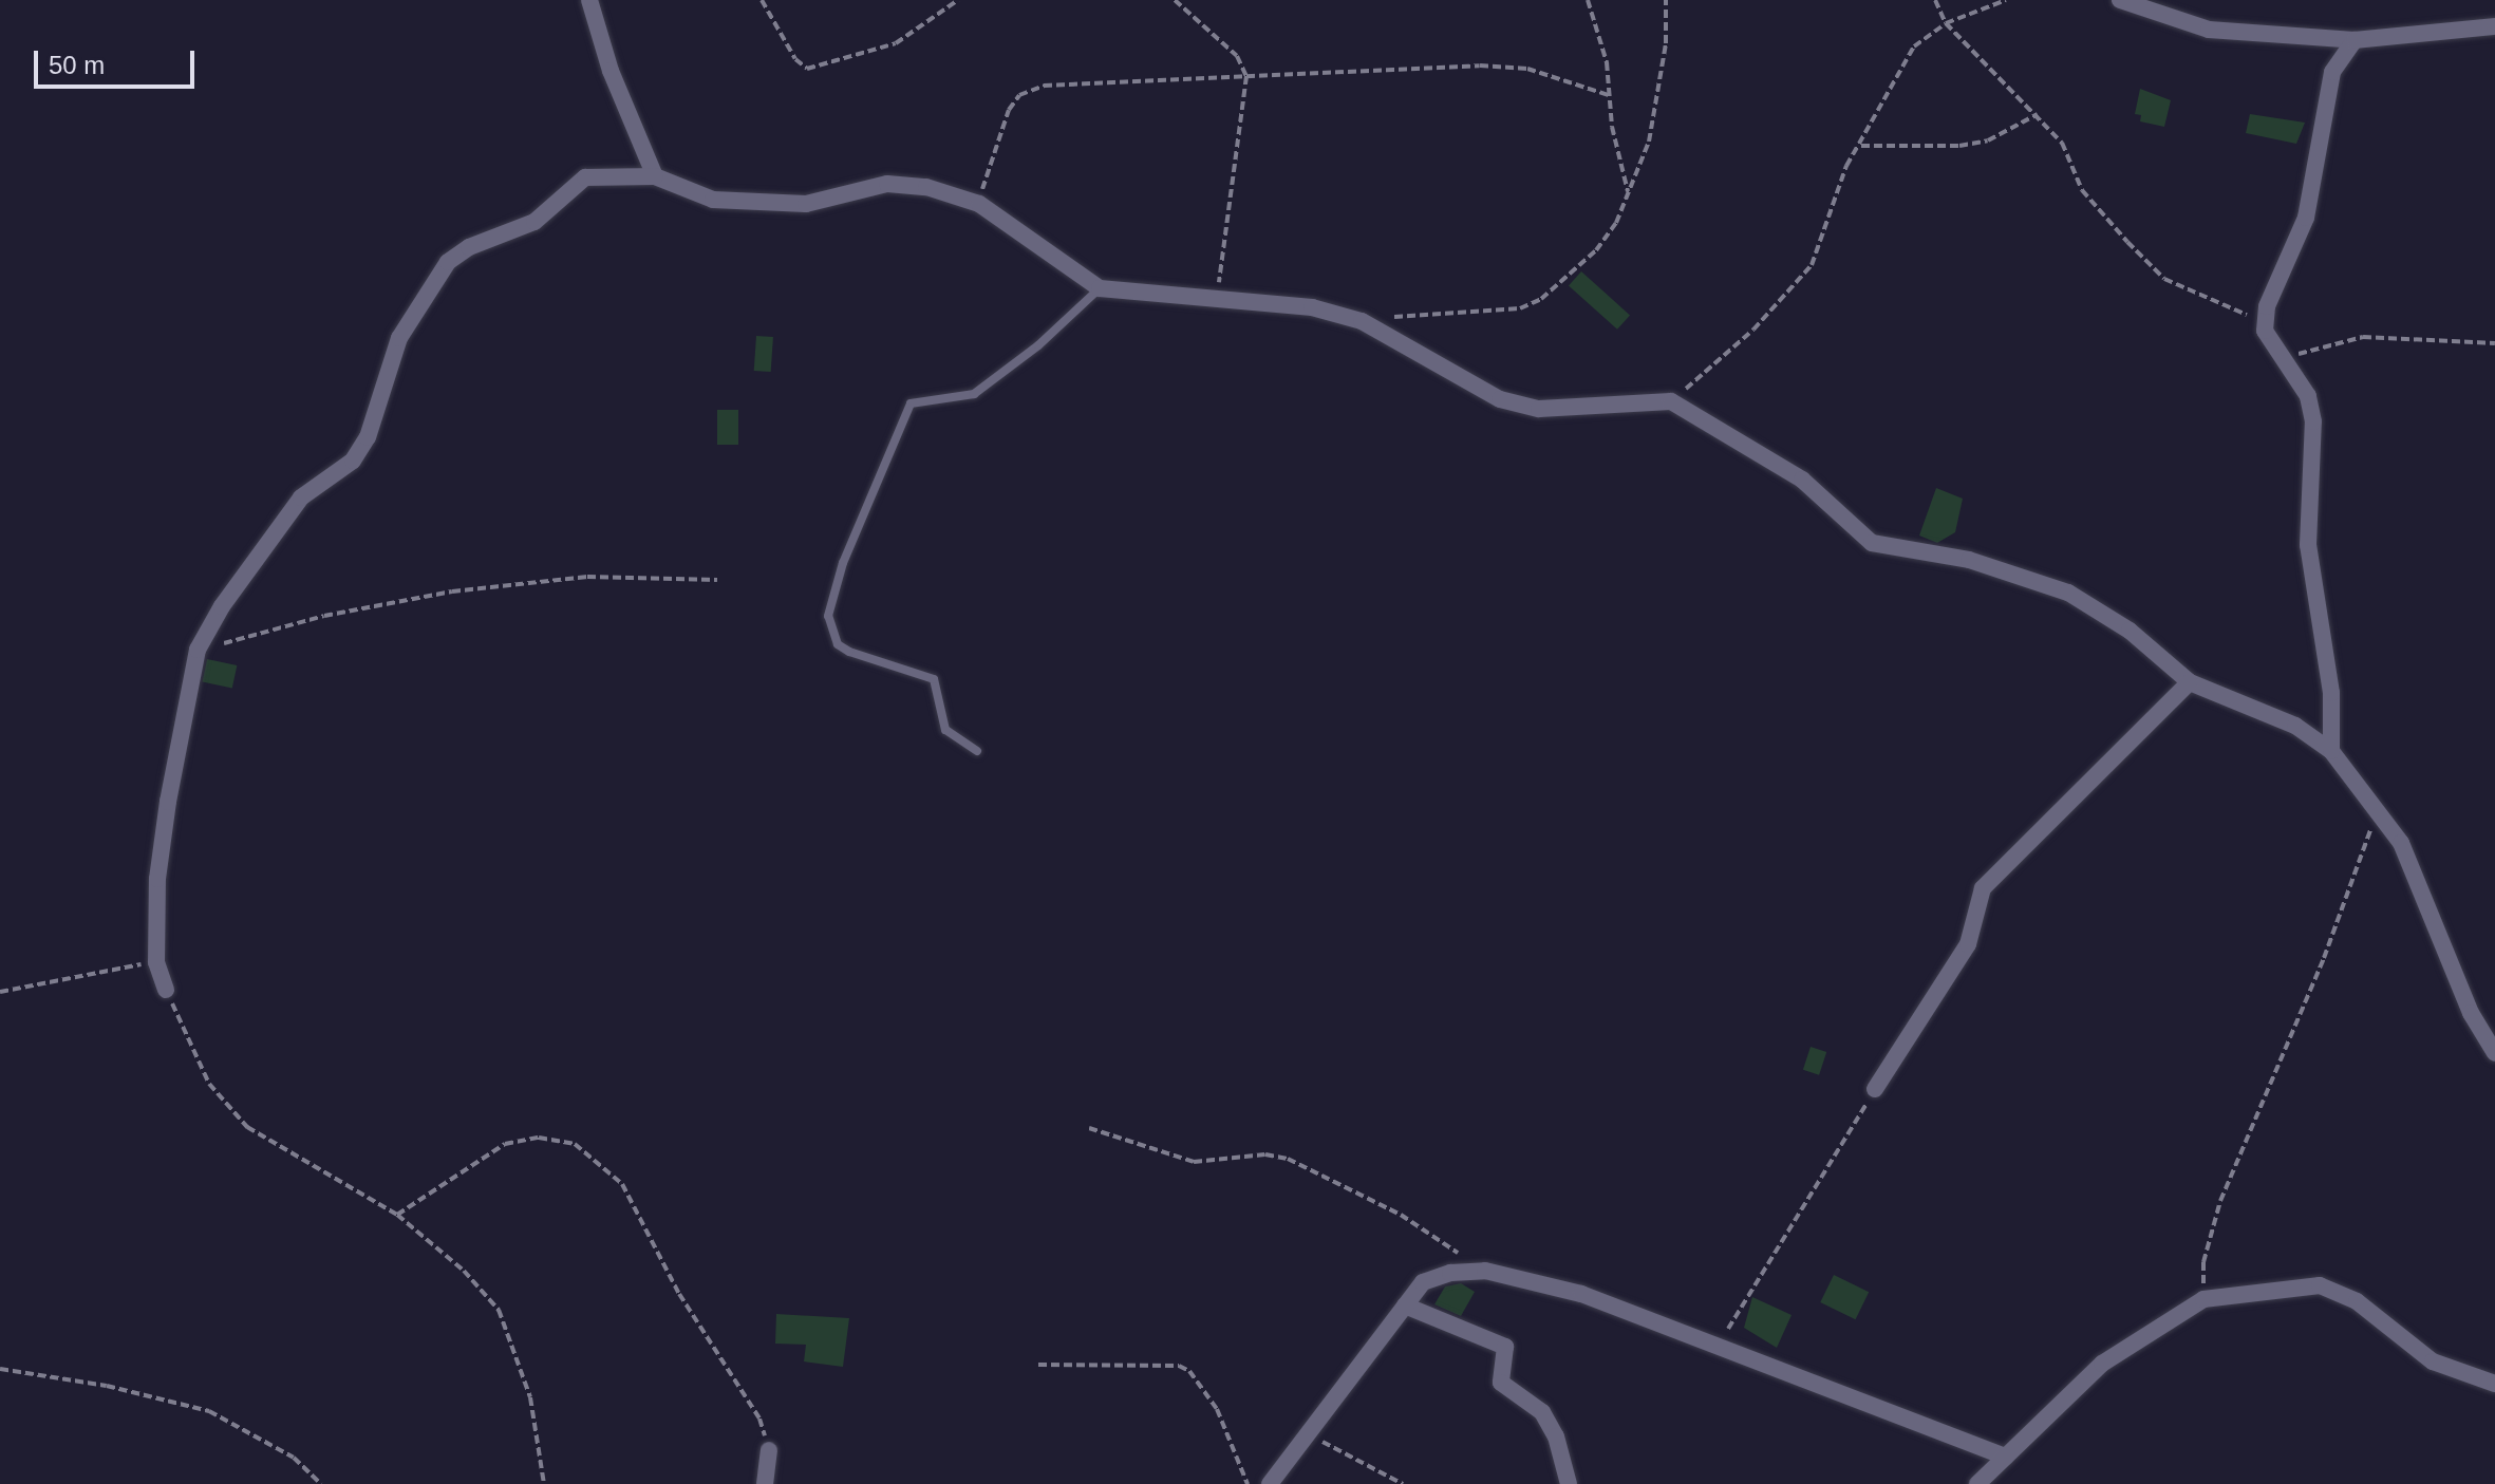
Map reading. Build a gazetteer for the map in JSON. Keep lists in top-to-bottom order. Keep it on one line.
{"scale_bar":"50 m"}
